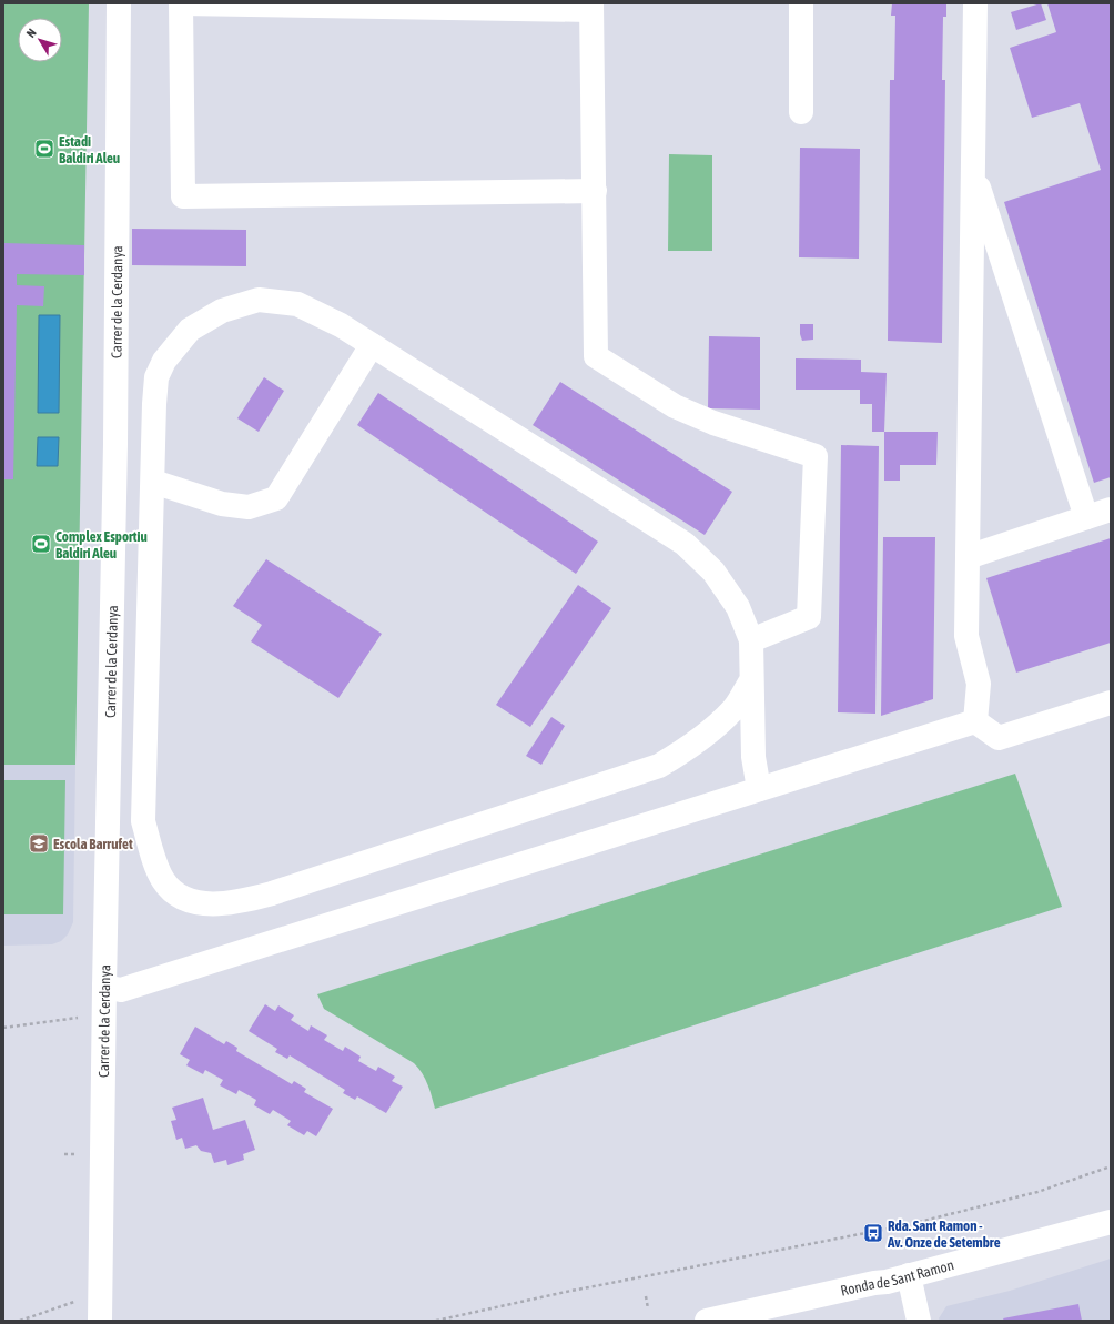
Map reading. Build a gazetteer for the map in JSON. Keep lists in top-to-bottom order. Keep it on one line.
{"streets":{"street":["Carrer de la Cerdanya","Ronda de Sant Ramon"]},"places":{"sports":["Estadi Baldiri Aleu","Complex Esportiu Baldiri Aleu"],"school or university":["Escola Barrufet"],"bus stop":["Rda. Sant Ramon - Av. Onze de Setembre"]},"north":"top left"}
